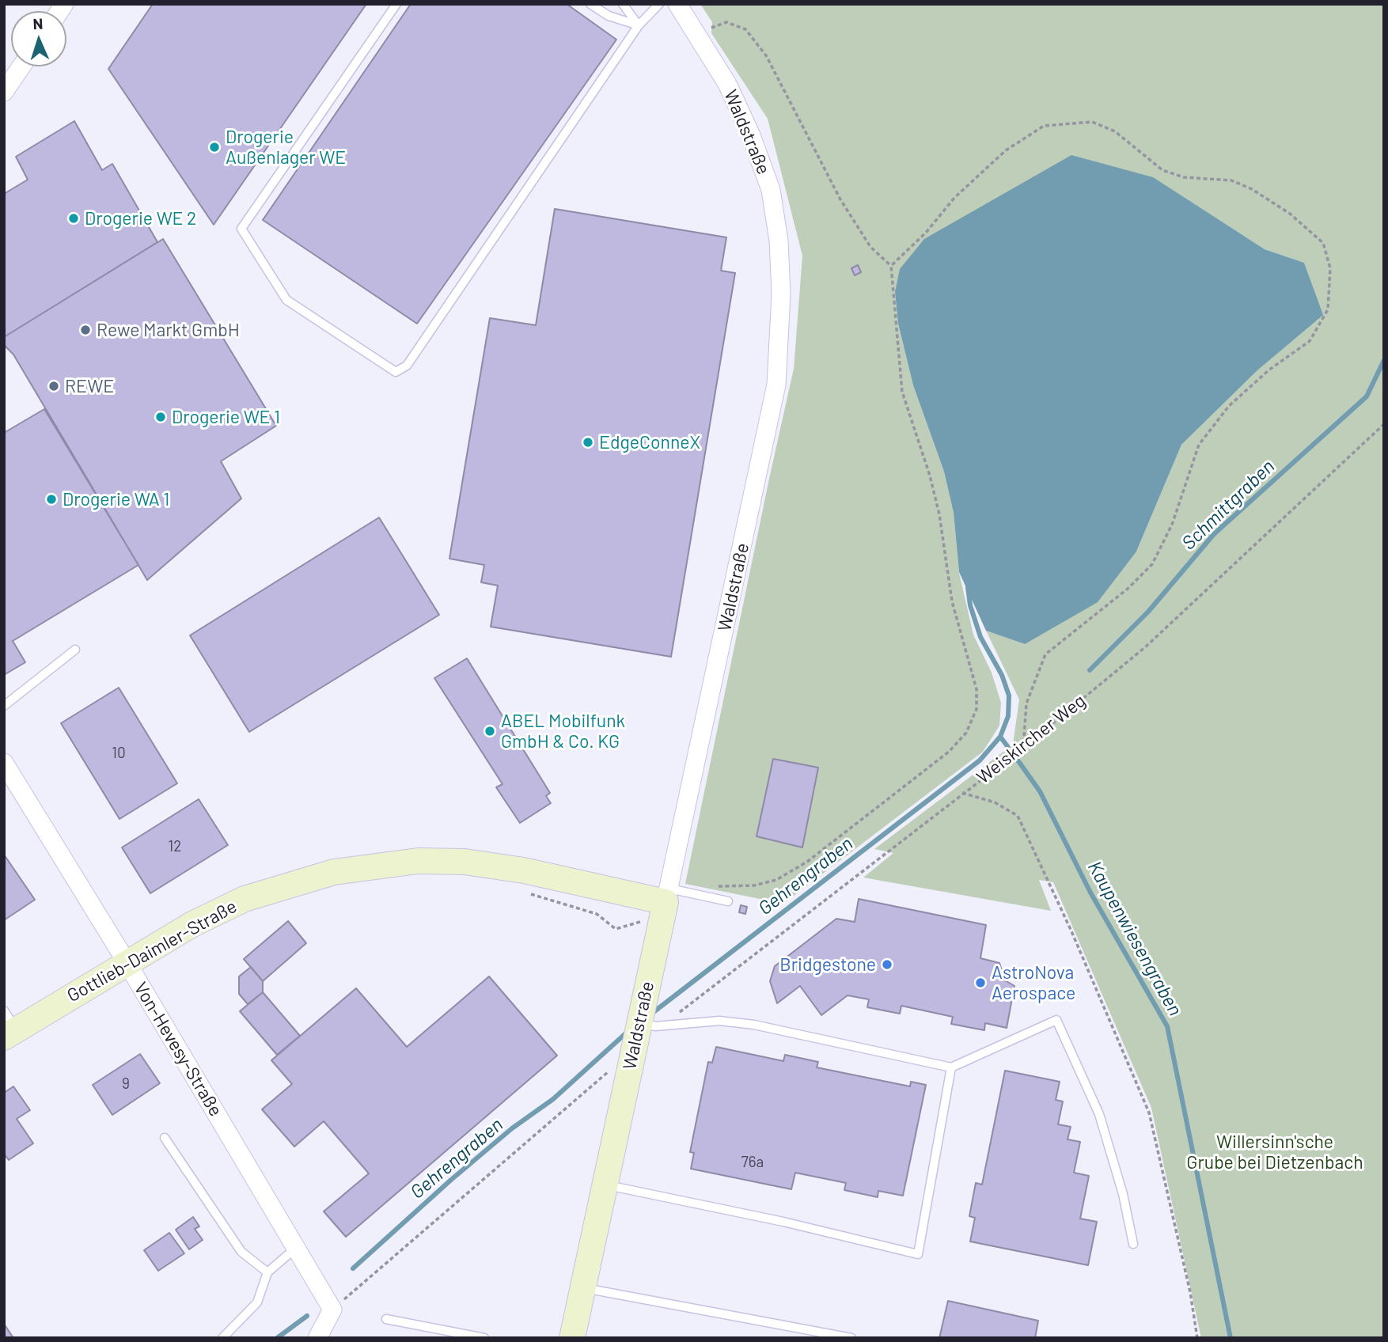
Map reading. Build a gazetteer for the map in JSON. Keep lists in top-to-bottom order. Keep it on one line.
{"streets":{"street":["Waldstraße","Gottlieb-Daimler-Straße","Von-Hevesy-Straße"],"path":["Weiskircher Weg"]},"crossings":[["Waldstraße","Weiskircher Weg"],["Waldstraße","Gottlieb-Daimler-Straße"],["Gottlieb-Daimler-Straße","Von-Hevesy-Straße"]],"water":["Schmittgraben","Gehrengraben","Kaupenwiesengraben"],"parks":["Willersinn'sche Grube bei Dietzenbach"],"places":["Drogerie Außenlager WE","Drogerie WE 2","Rewe Markt GmbH","REWE","Drogerie WE 1","EdgeConneX","Drogerie WA 1","ABEL Mobilfunk GmbH & Co. KG","Bridgestone","AstroNova Aerospace"],"house_numbers":["10","12","9","76a"],"north":"top"}
